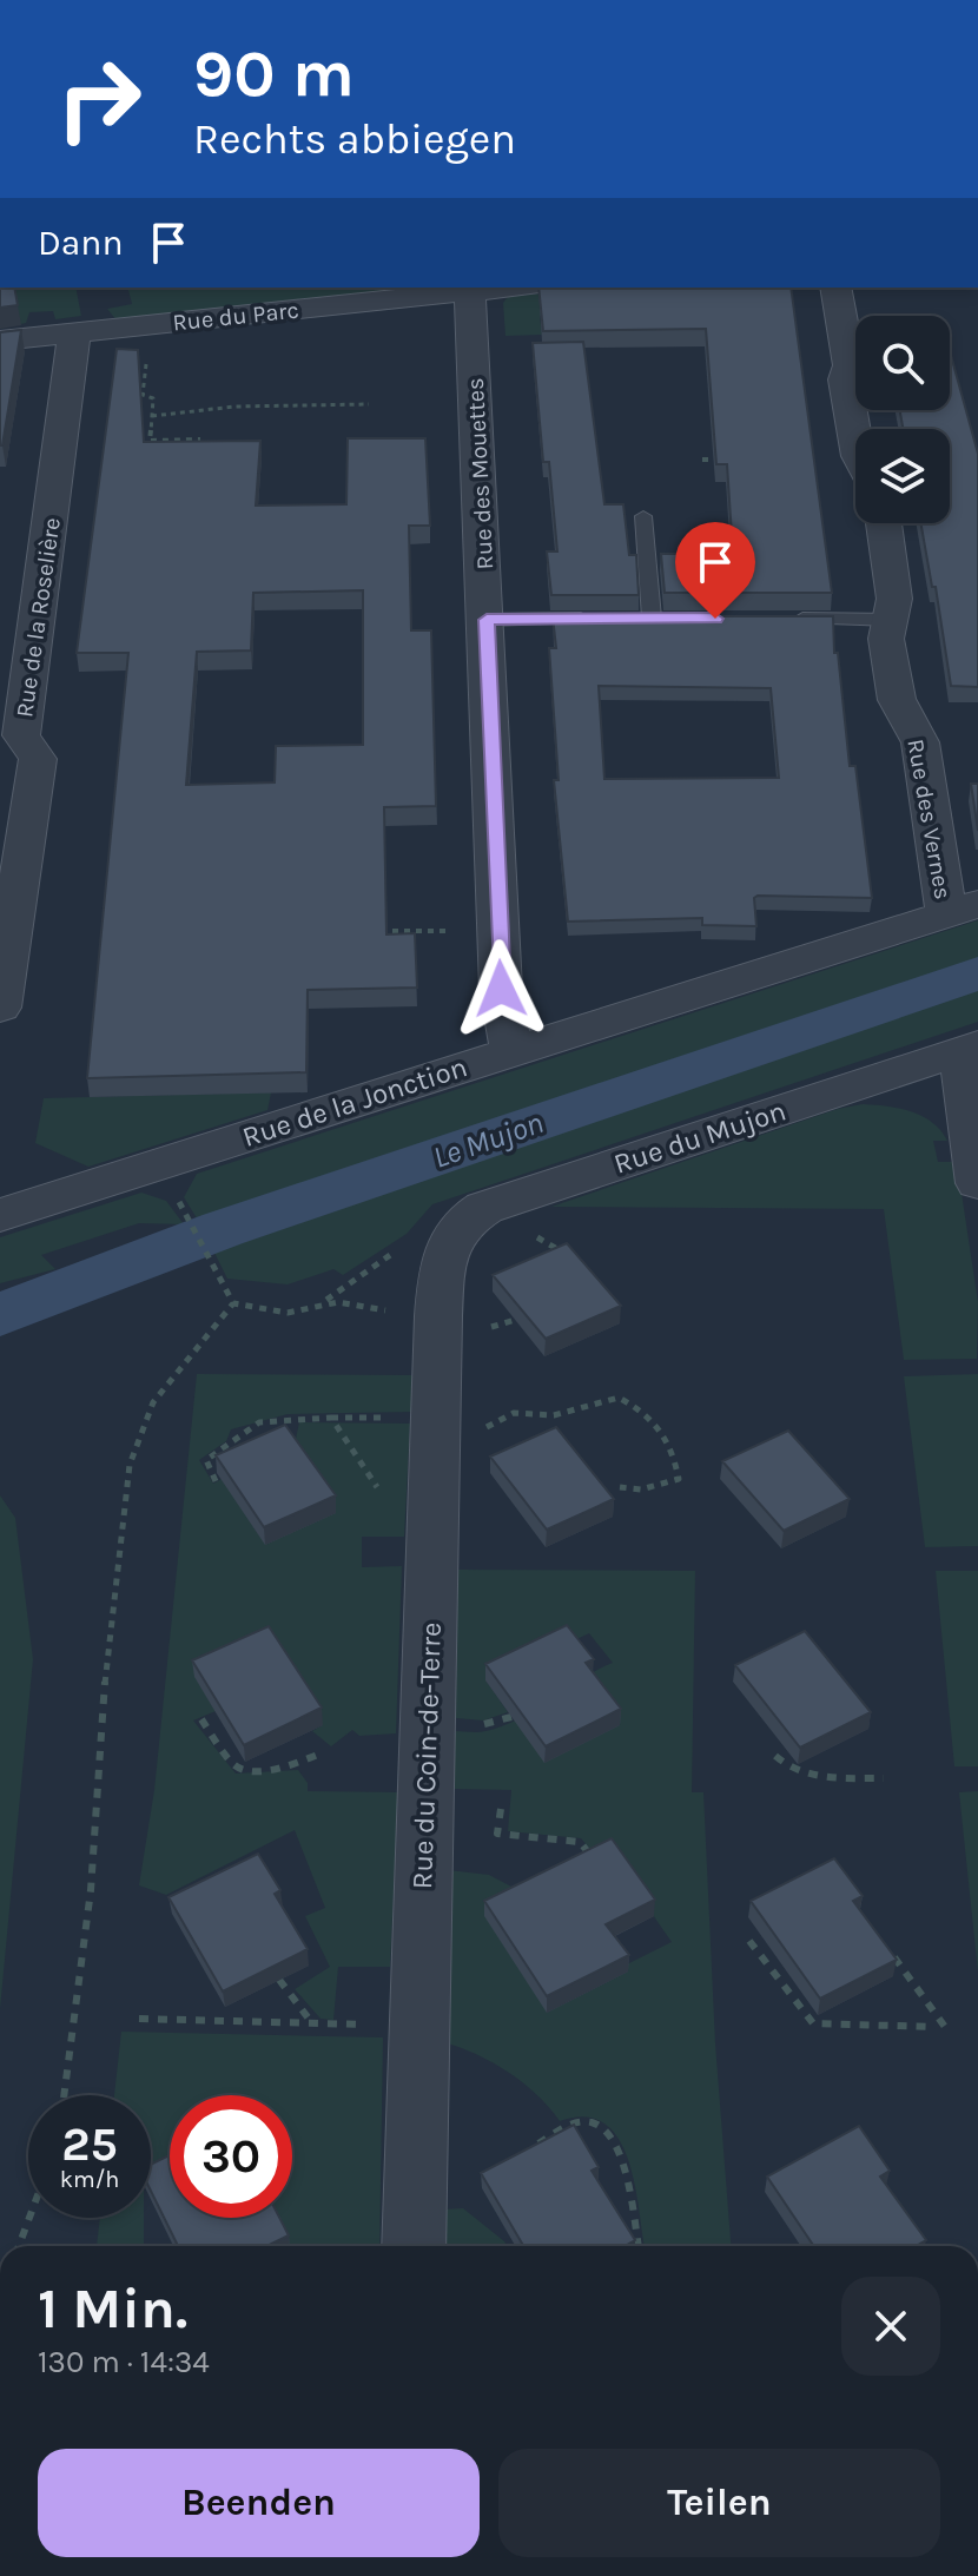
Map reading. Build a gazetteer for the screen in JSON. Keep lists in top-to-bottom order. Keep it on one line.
{"streets":{"street":["Rue du Parc","Rue des Mouettes","Rue de la Roselière","Rue des Vernes","Rue de la Jonction","Rue du Mujon","Rue du Coin-de-Terre"]},"crossings":[["Rue du Parc","Rue des Mouettes"],["Rue du Parc","Rue de la Roselière"],["Rue des Mouettes","Rue de la Jonction"],["Rue des Vernes","Rue de la Jonction"],["Rue du Mujon","Rue du Coin-de-Terre"]],"water":["Le Mujon"],"page":{"turn":["90 m","Rechts abbiegen"],"then":"Dann","speed":"25 km/h","limit":"30","heading":["1 Min.","130 m · 14:34"],"buttons":["Beenden","Teilen"]}}
